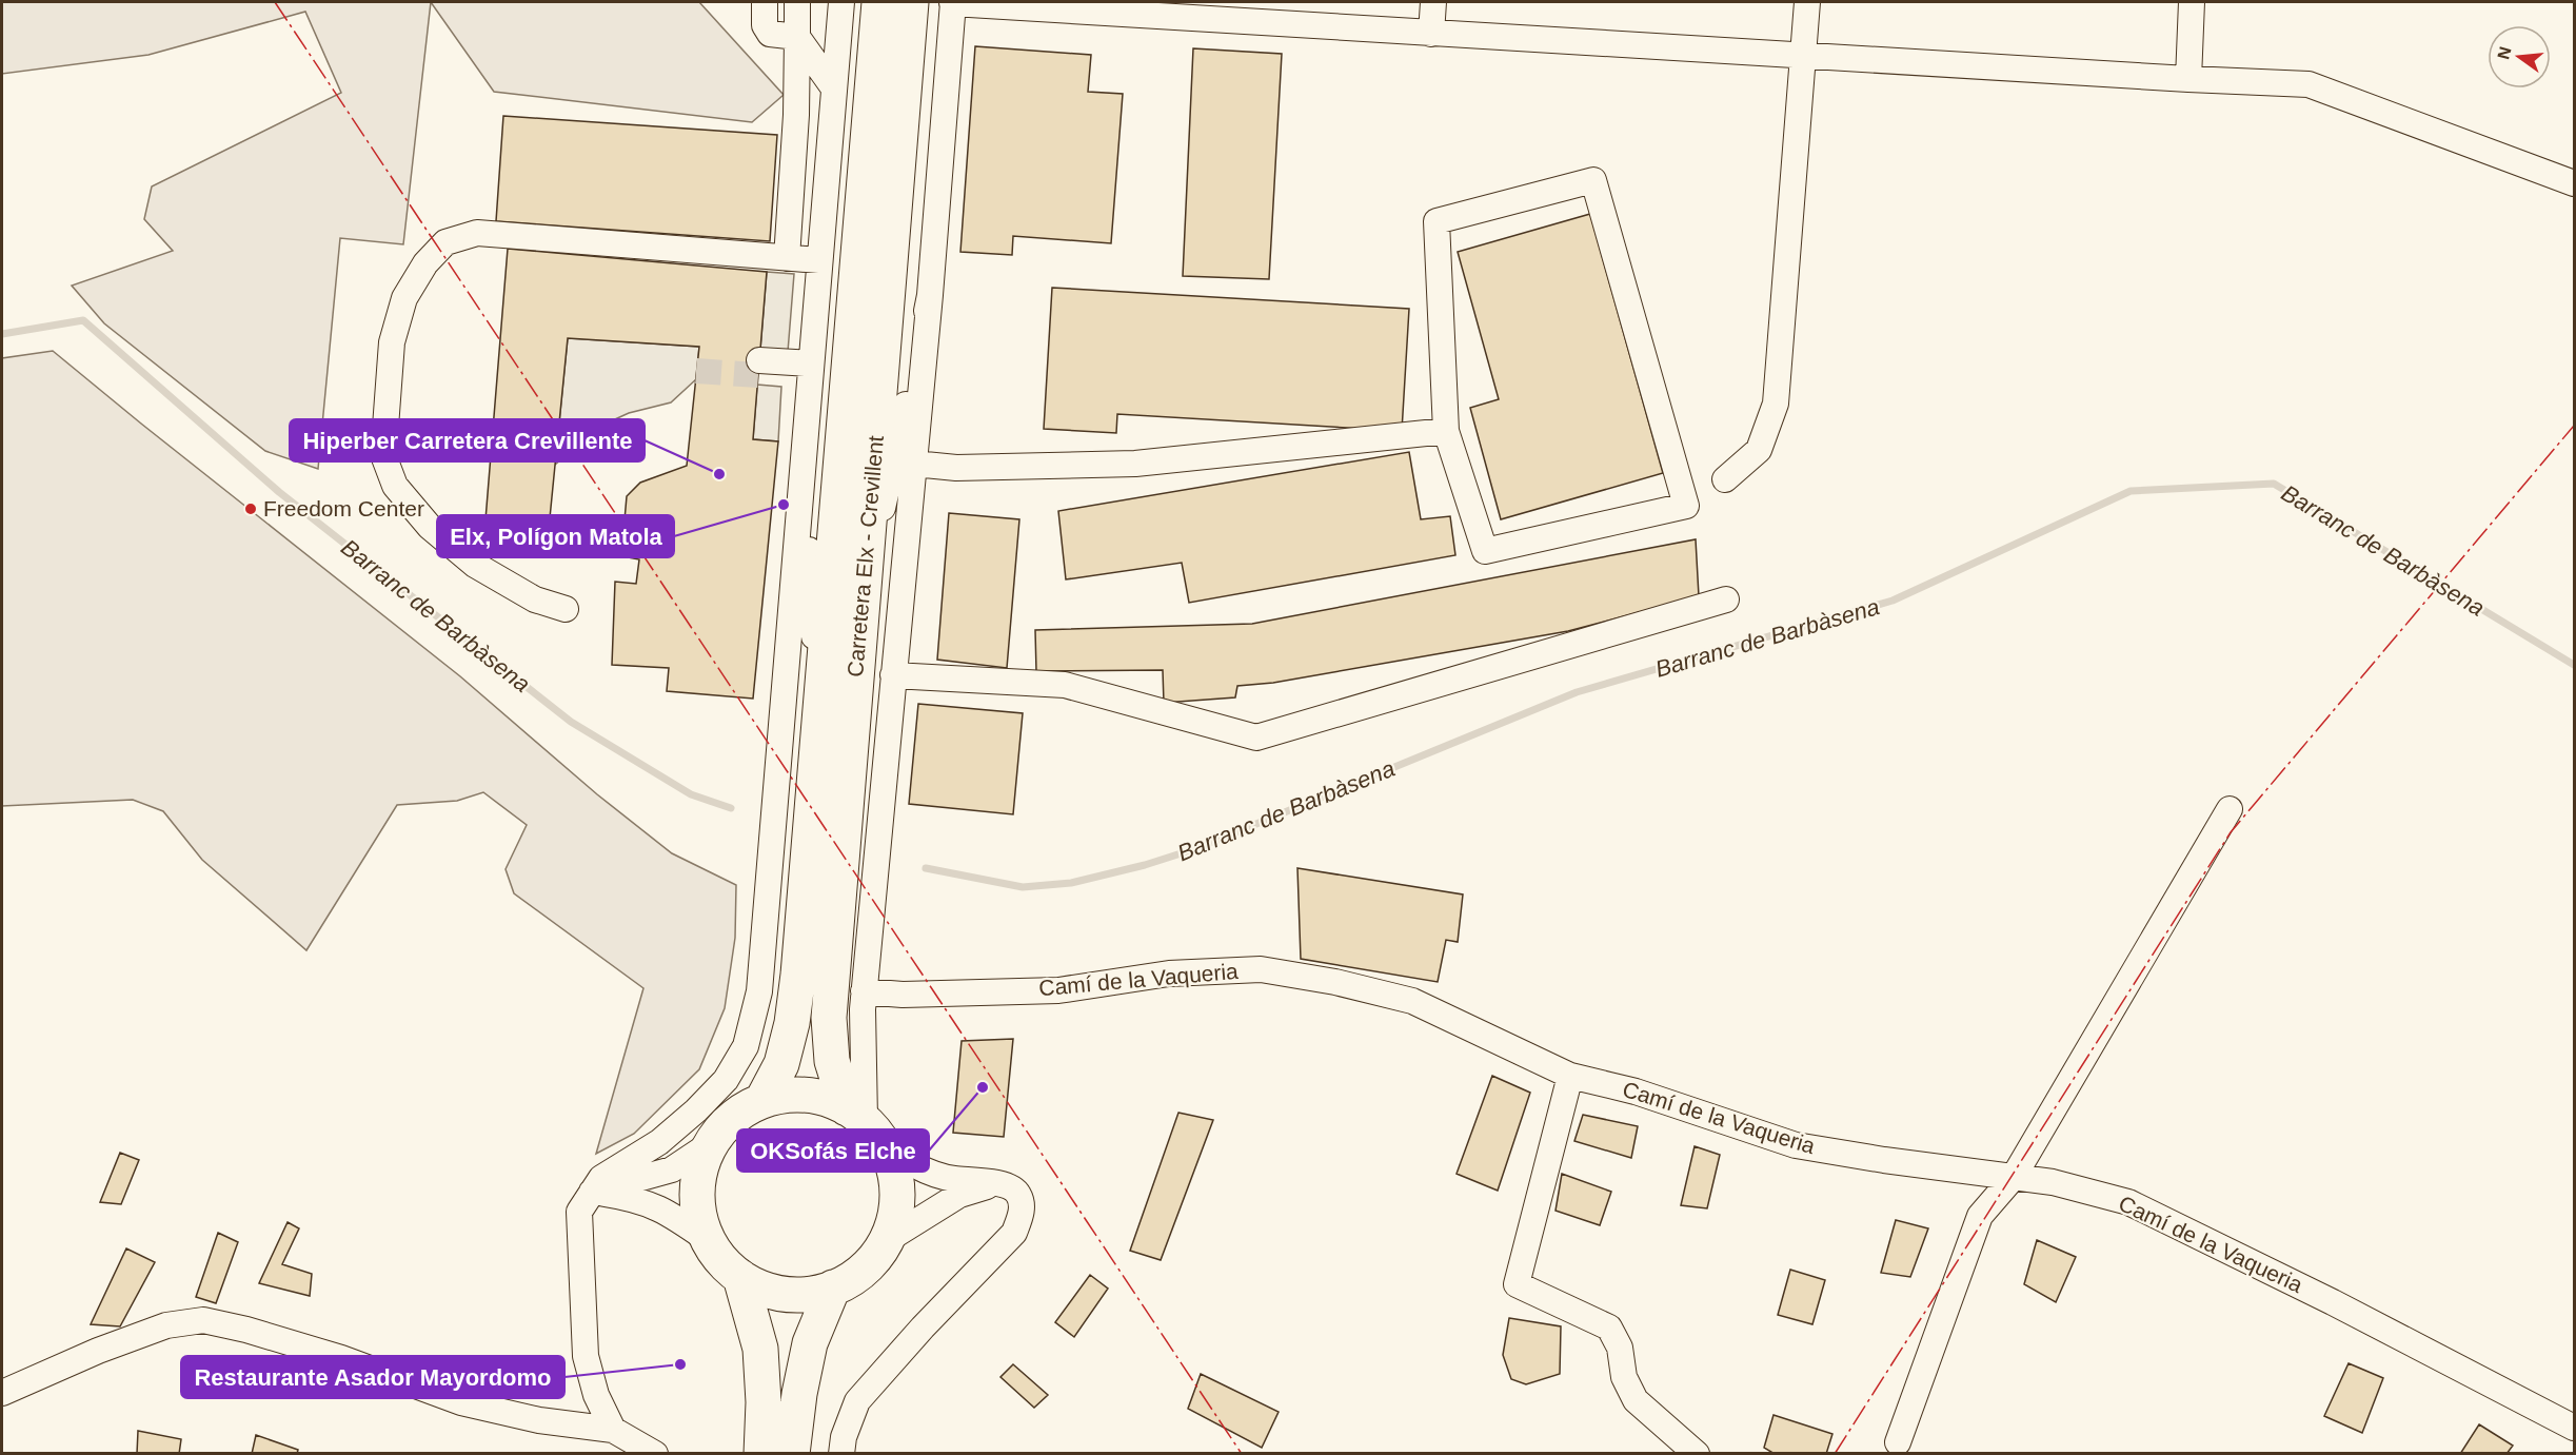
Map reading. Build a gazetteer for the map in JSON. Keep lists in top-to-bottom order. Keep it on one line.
{"streets":{"highway":["Carretera Elx - Crevillent"],"street":["Camí de la Vaqueria"]},"water":["Barranc de Barbàsena"],"places":["Hiperber Carretera Crevillente","Elx, Polígon Matola","Freedom Center","OKSofás Elche","Restaurante Asador Mayordomo"],"north":"left"}
